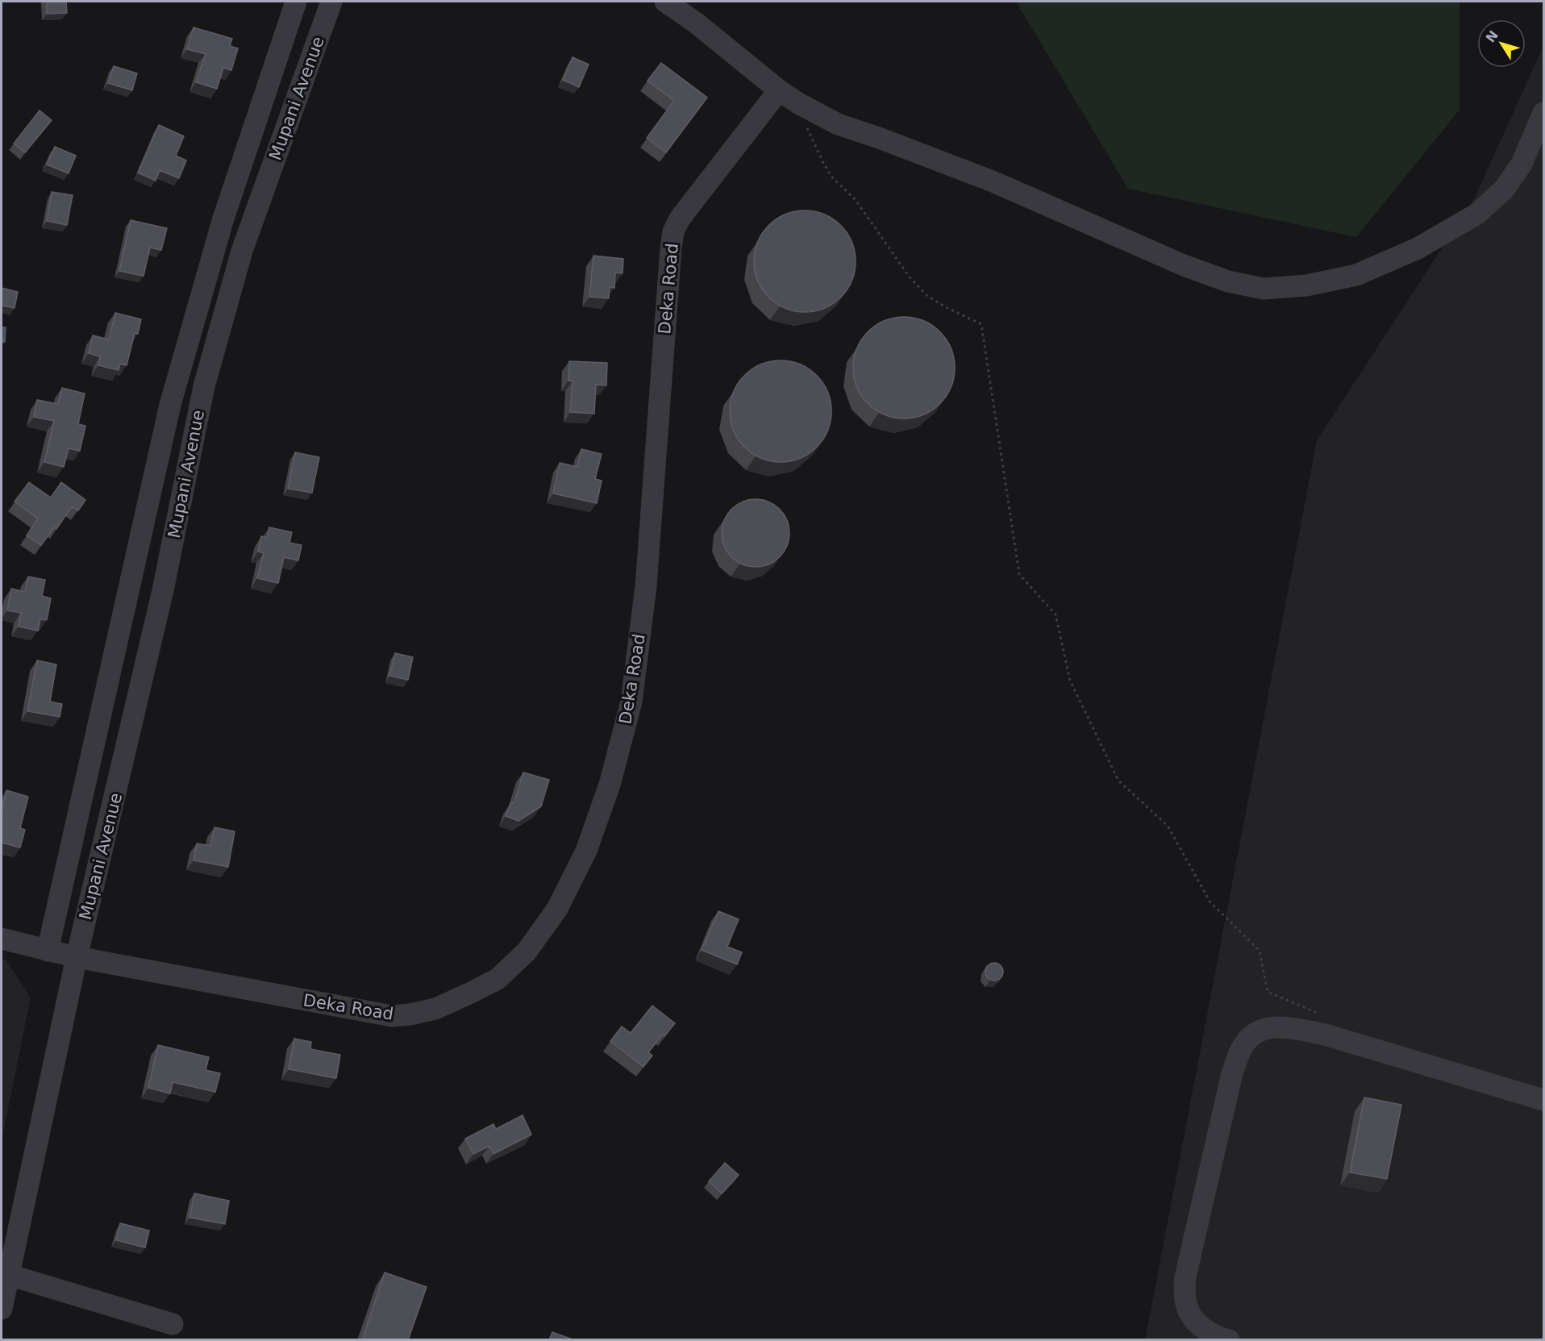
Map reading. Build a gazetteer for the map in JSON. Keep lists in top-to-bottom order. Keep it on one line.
{"streets":{"street":["Mupani Avenue","Deka Road"]},"crossings":[["Mupani Avenue","Deka Road"]],"north":"top left"}
